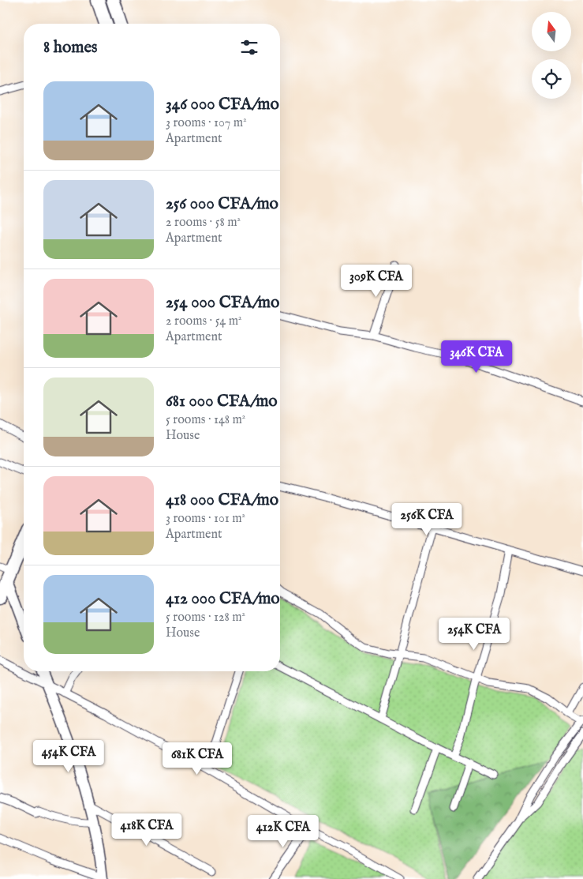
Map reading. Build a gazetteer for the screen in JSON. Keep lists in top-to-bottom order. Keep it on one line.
{"north":"top","page":{"heading":"8 homes","list":[{"name":"346 000 CFA/mo","note":"3 rooms · 107 m² · Apartment"},{"name":"256 000 CFA/mo","note":"2 rooms · 58 m² · Apartment"},{"name":"254 000 CFA/mo","note":"2 rooms · 54 m² · Apartment"},{"name":"681 000 CFA/mo","note":"5 rooms · 148 m² · House"},{"name":"418 000 CFA/mo","note":"3 rooms · 101 m² · Apartment"},{"name":"412 000 CFA/mo","note":"5 rooms · 128 m² · House"}],"price":["309K CFA","346K CFA","256K CFA","254K CFA","454K CFA","681K CFA","418K CFA","412K CFA"]}}
